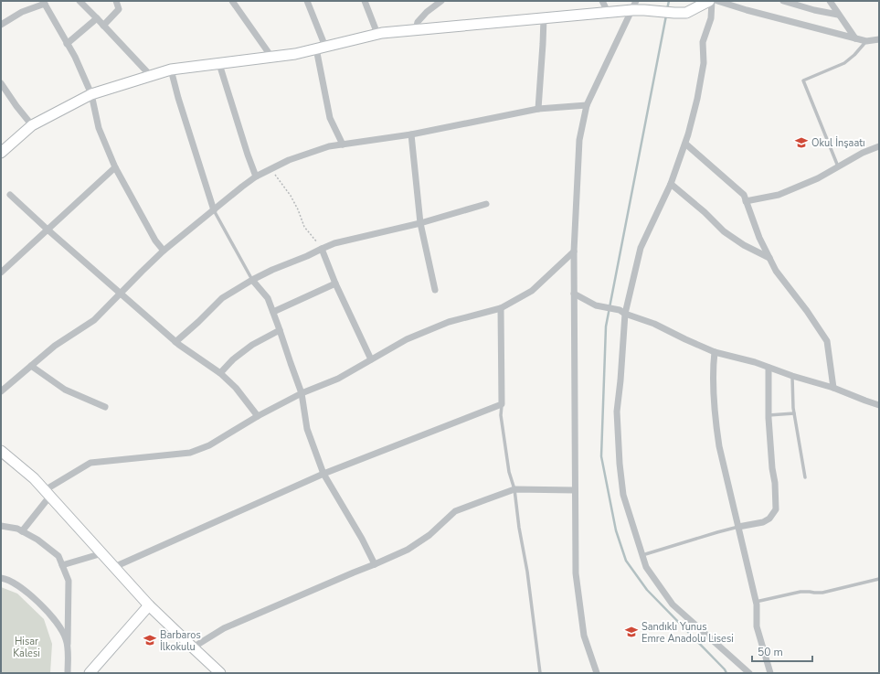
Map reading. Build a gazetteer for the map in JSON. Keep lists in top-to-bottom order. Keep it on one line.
{"parks":["Hisar Kalesi"],"places":{"school or university":["Okul İnşaatı","Sandıklı Yunus Emre Anadolu Lisesi","Barbaros İlkokulu"]},"scale_bar":"50 m"}
